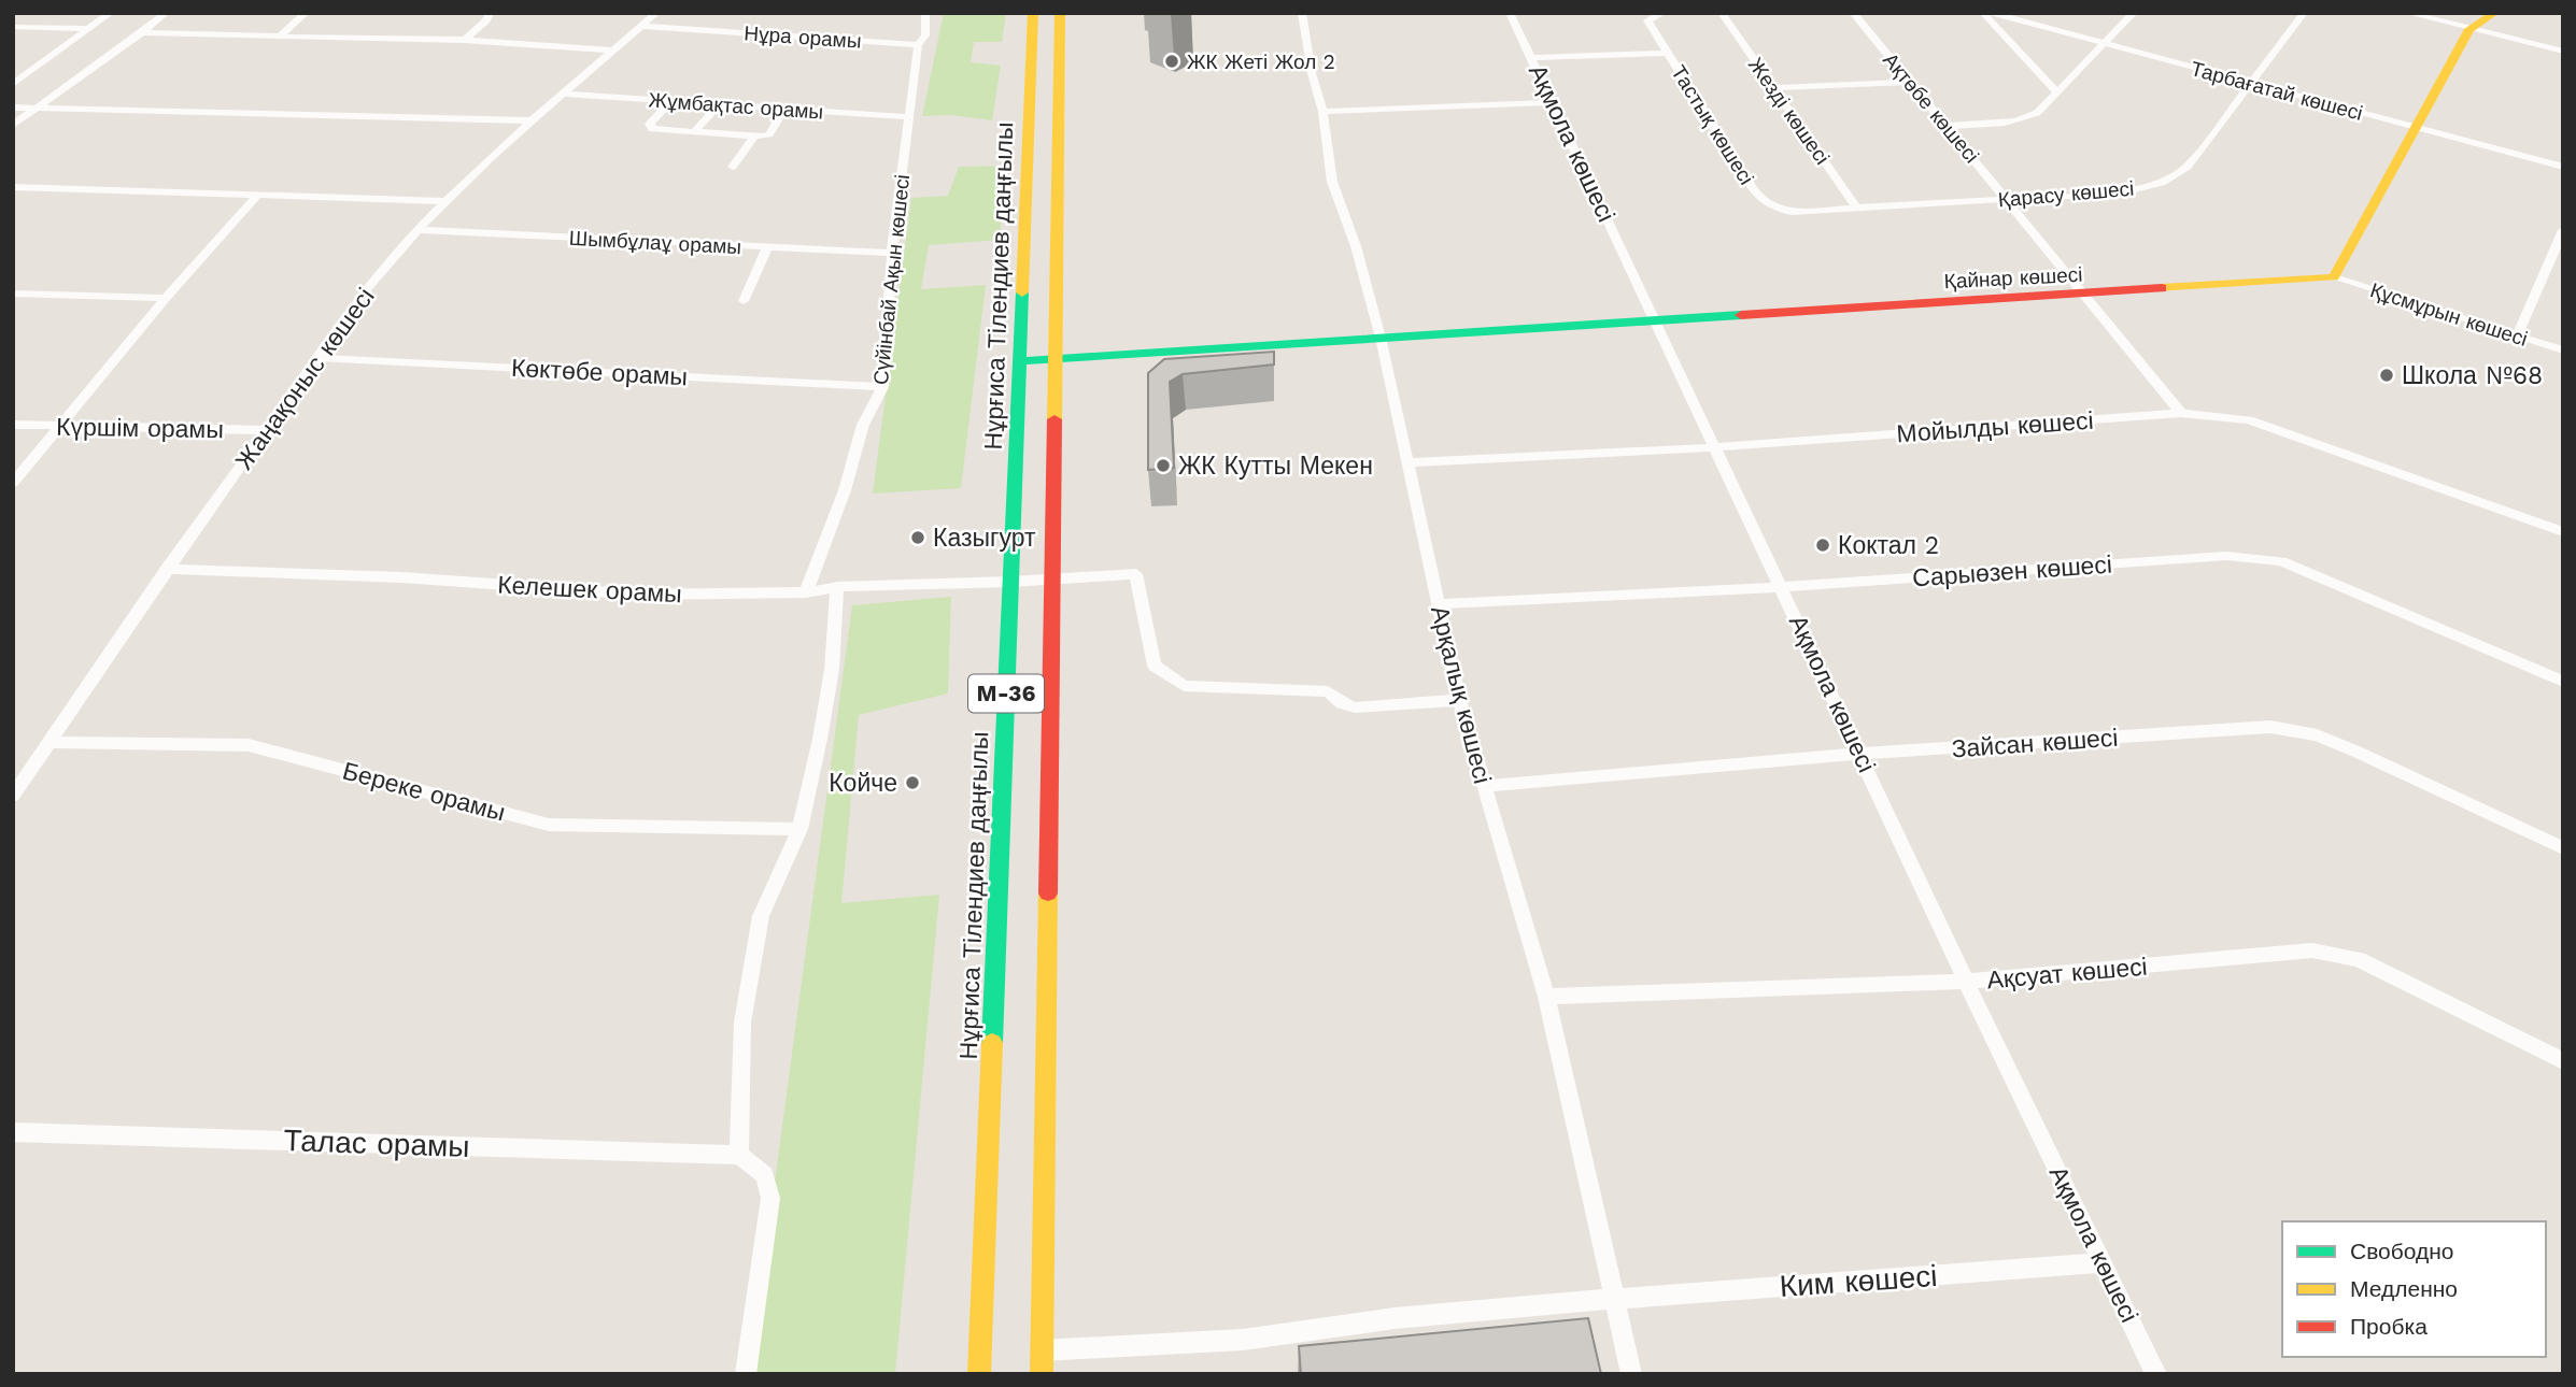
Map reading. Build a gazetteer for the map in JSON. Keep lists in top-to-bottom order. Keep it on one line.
{"streets":{"main road":["Қайнар көшесі","Нұрғиса Тілендиев даңғылы","M-36"],"street":["Нұра орамы","Тарбағатай көшесі","Жұмбақтас орамы","Ақтөбе көшесі","Жезді көшесі","Тастық көшесі","Ақмола көшесі","Қарасу көшесі","Шымбұлаұ орамы","Сүйінбай Ақын көшесі","Құсмұрын көшесі","Көктөбе орамы","Жаңақоныс көшесі","Мойылды көшесі","Күршім орамы","Сарыөзен көшесі","Келешек орамы","Арқалық көшесі","Зайсан көшесі","Береке орамы","Ақсуат көшесі","Талас орамы","Ким көшесі"]},"crossings":[["Нұра орамы","Сүйінбай Ақын көшесі"],["Нұра орамы","Жаңақоныс көшесі"],["Тарбағатай көшесі","Қарасу көшесі"],["Жұмбақтас орамы","Сүйінбай Ақын көшесі"],["Жұмбақтас орамы","Жаңақоныс көшесі"],["Ақтөбе көшесі","Қарасу көшесі"],["Ақтөбе көшесі","Қайнар көшесі"],["Ақтөбе көшесі","Мойылды көшесі"],["Жезді көшесі","Қарасу көшесі"],["Тастық көшесі","Қарасу көшесі"],["Ақмола көшесі","Қайнар көшесі"],["Ақмола көшесі","Мойылды көшесі"],["Ақмола көшесі","Сарыөзен көшесі"],["Ақмола көшесі","Зайсан көшесі"],["Ақмола көшесі","Ақсуат көшесі"],["Ақмола көшесі","Ким көшесі"],["Шымбұлаұ орамы","Сүйінбай Ақын көшесі"],["Шымбұлаұ орамы","Жаңақоныс көшесі"],["Қайнар көшесі","Нұрғиса Тілендиев даңғылы"],["Қайнар көшесі","Құсмұрын көшесі"],["Қайнар көшесі","M-36"],["Қайнар көшесі","Арқалық көшесі"],["Сүйінбай Ақын көшесі","Көктөбе орамы"],["Сүйінбай Ақын көшесі","Келешек орамы"],["Нұрғиса Тілендиев даңғылы","Келешек орамы"],["Көктөбе орамы","Жаңақоныс көшесі"],["Жаңақоныс көшесі","Күршім орамы"],["Жаңақоныс көшесі","Келешек орамы"],["Жаңақоныс көшесі","Береке орамы"],["Мойылды көшесі","Арқалық көшесі"],["Сарыөзен көшесі","Арқалық көшесі"],["M-36","Ким көшесі"],["Арқалық көшесі","Зайсан көшесі"],["Арқалық көшесі","Ақсуат көшесі"],["Арқалық көшесі","Ким көшесі"]],"places":["ЖК Жеті Жол 2","Школа №68","ЖК Кутты Мекен","Казыгурт","Коктал 2","Койче"],"legend":["Свободно","Медленно","Пробка"]}
